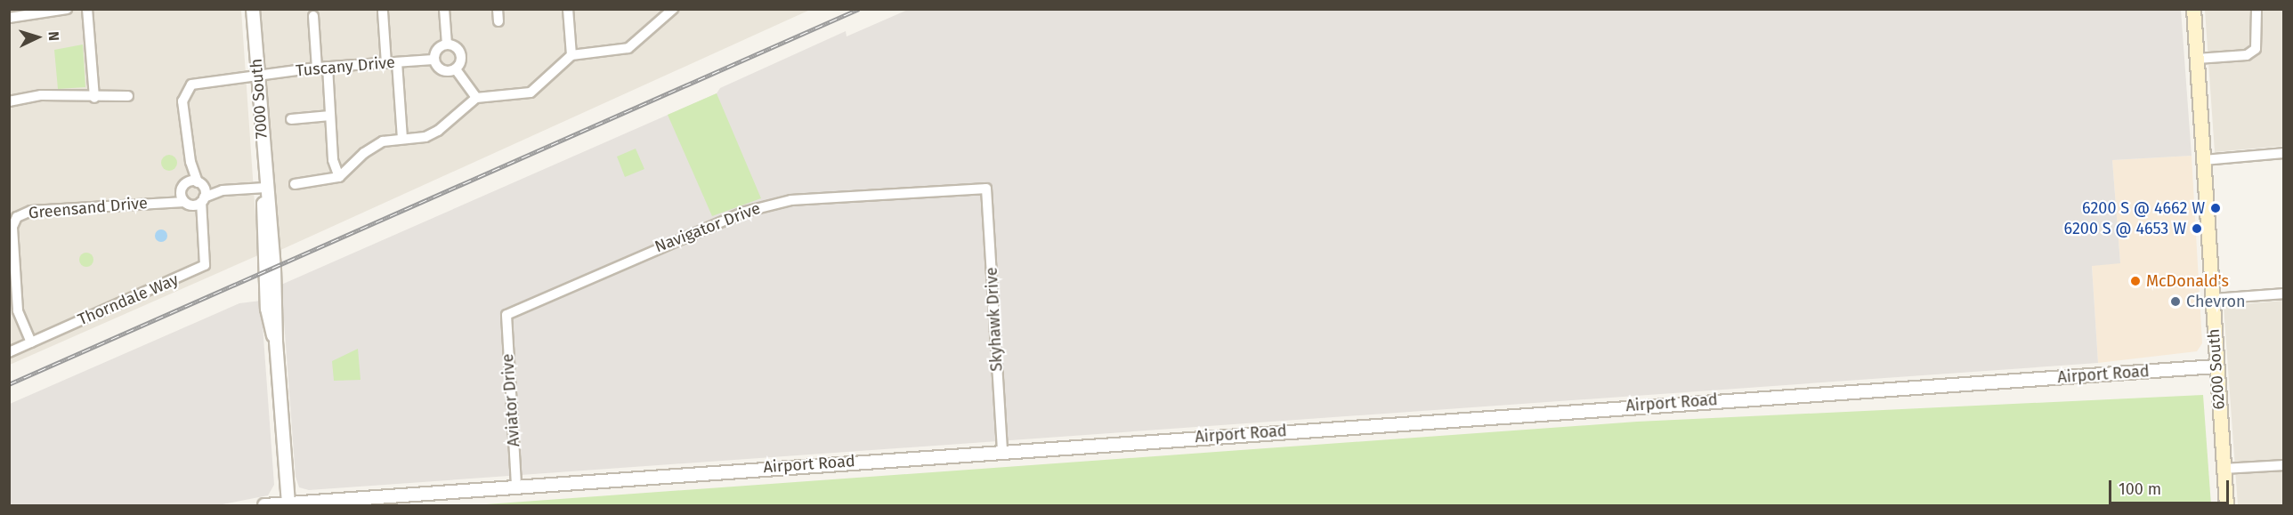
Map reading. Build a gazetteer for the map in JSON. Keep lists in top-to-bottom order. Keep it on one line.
{"streets":{"main road":["6200 South"],"street":["Tuscany Drive","7000 South","Greensand Drive","Navigator Drive","Thorndale Way","Skyhawk Drive","Airport Road","Aviator Drive"]},"crossings":[["Tuscany Drive","7000 South"],["7000 South","Greensand Drive"],["7000 South","Airport Road"],["Greensand Drive","Thorndale Way"],["Navigator Drive","Skyhawk Drive"],["Navigator Drive","Aviator Drive"],["Skyhawk Drive","Airport Road"],["6200 South","Airport Road"],["Airport Road","Aviator Drive"]],"places":["6200 S @ 4662 W","6200 S @ 4653 W","McDonald's","Chevron"],"scale_bar":"100 m","north":"right"}
